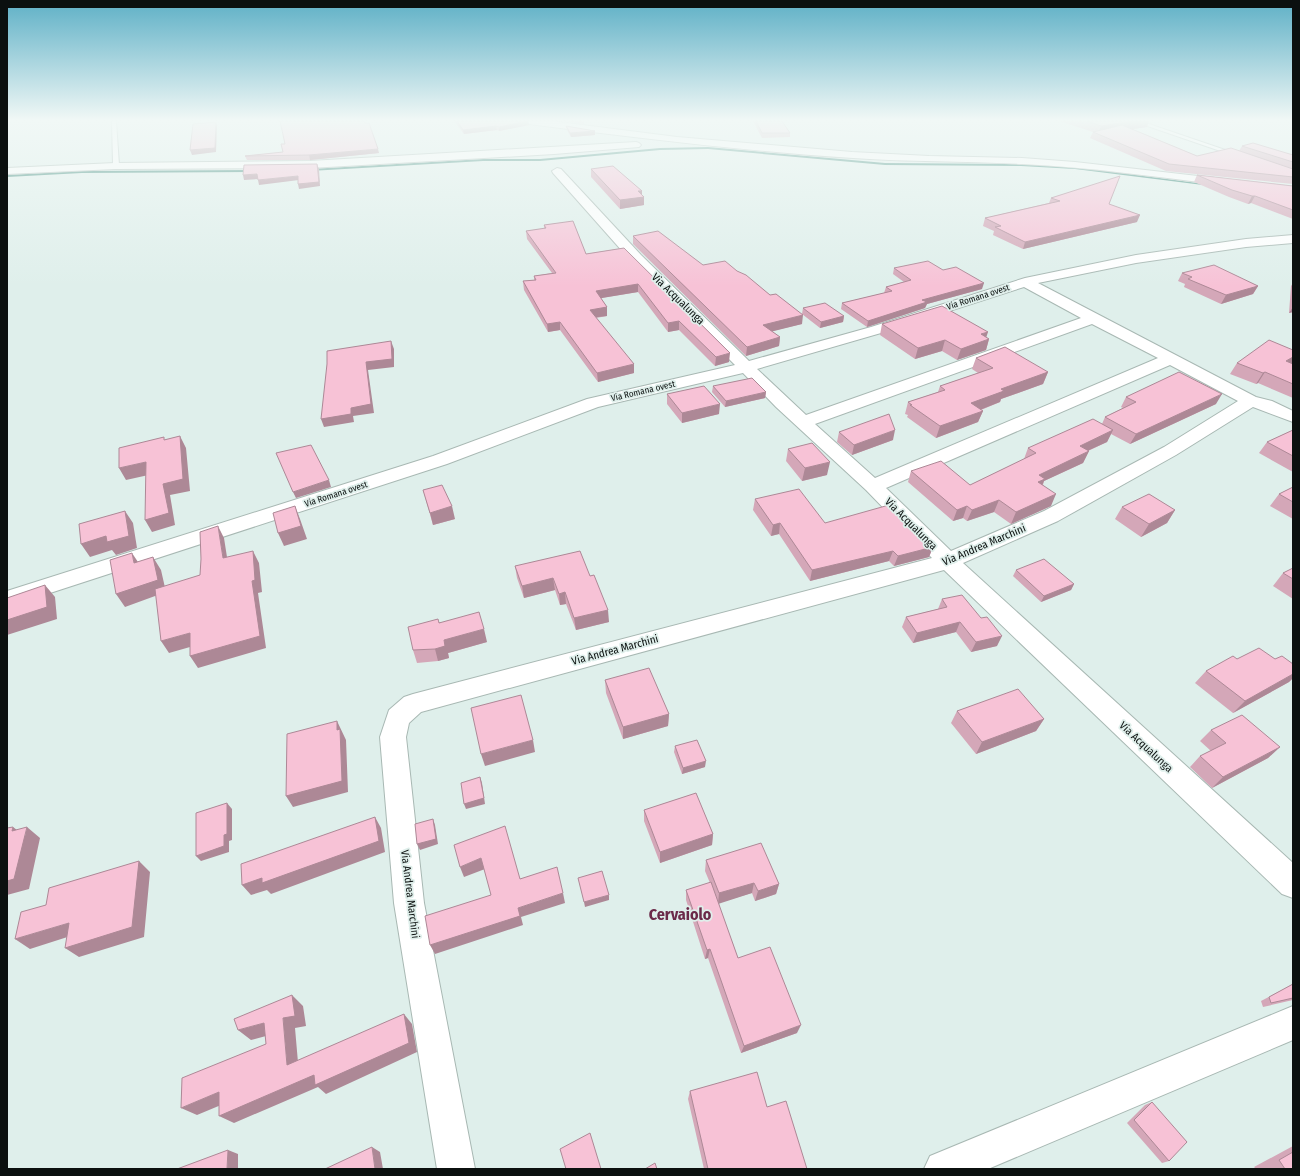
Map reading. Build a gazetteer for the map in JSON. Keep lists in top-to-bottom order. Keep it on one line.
{"streets":{"street":["Via Romana ovest","Via Acqualunga","Via Andrea Marchini"]},"crossings":[["Via Romana ovest","Via Acqualunga"],["Via Acqualunga","Via Andrea Marchini"]],"districts":["Cervaiolo"]}
